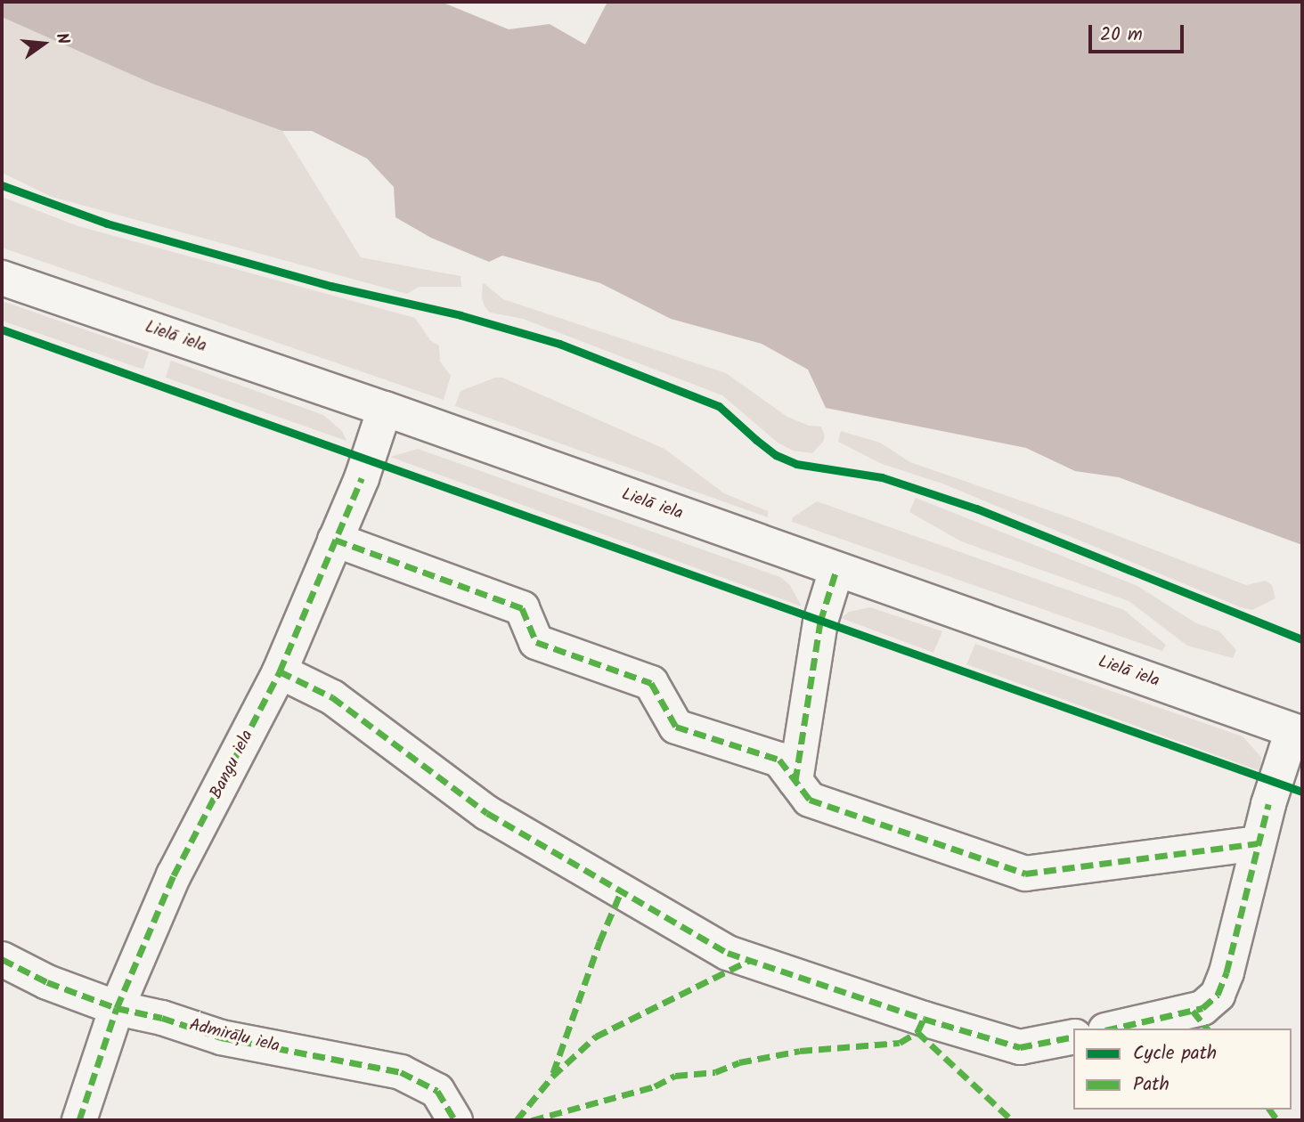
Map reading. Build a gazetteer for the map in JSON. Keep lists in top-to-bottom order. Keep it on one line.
{"streets":{"street":["Lielā iela","Bangu iela","Admirāļu iela"]},"crossings":[["Lielā iela","Bangu iela"],["Bangu iela","Admirāļu iela"]],"legend":["Cycle path","Path"],"scale_bar":"20 m","north":"right"}
